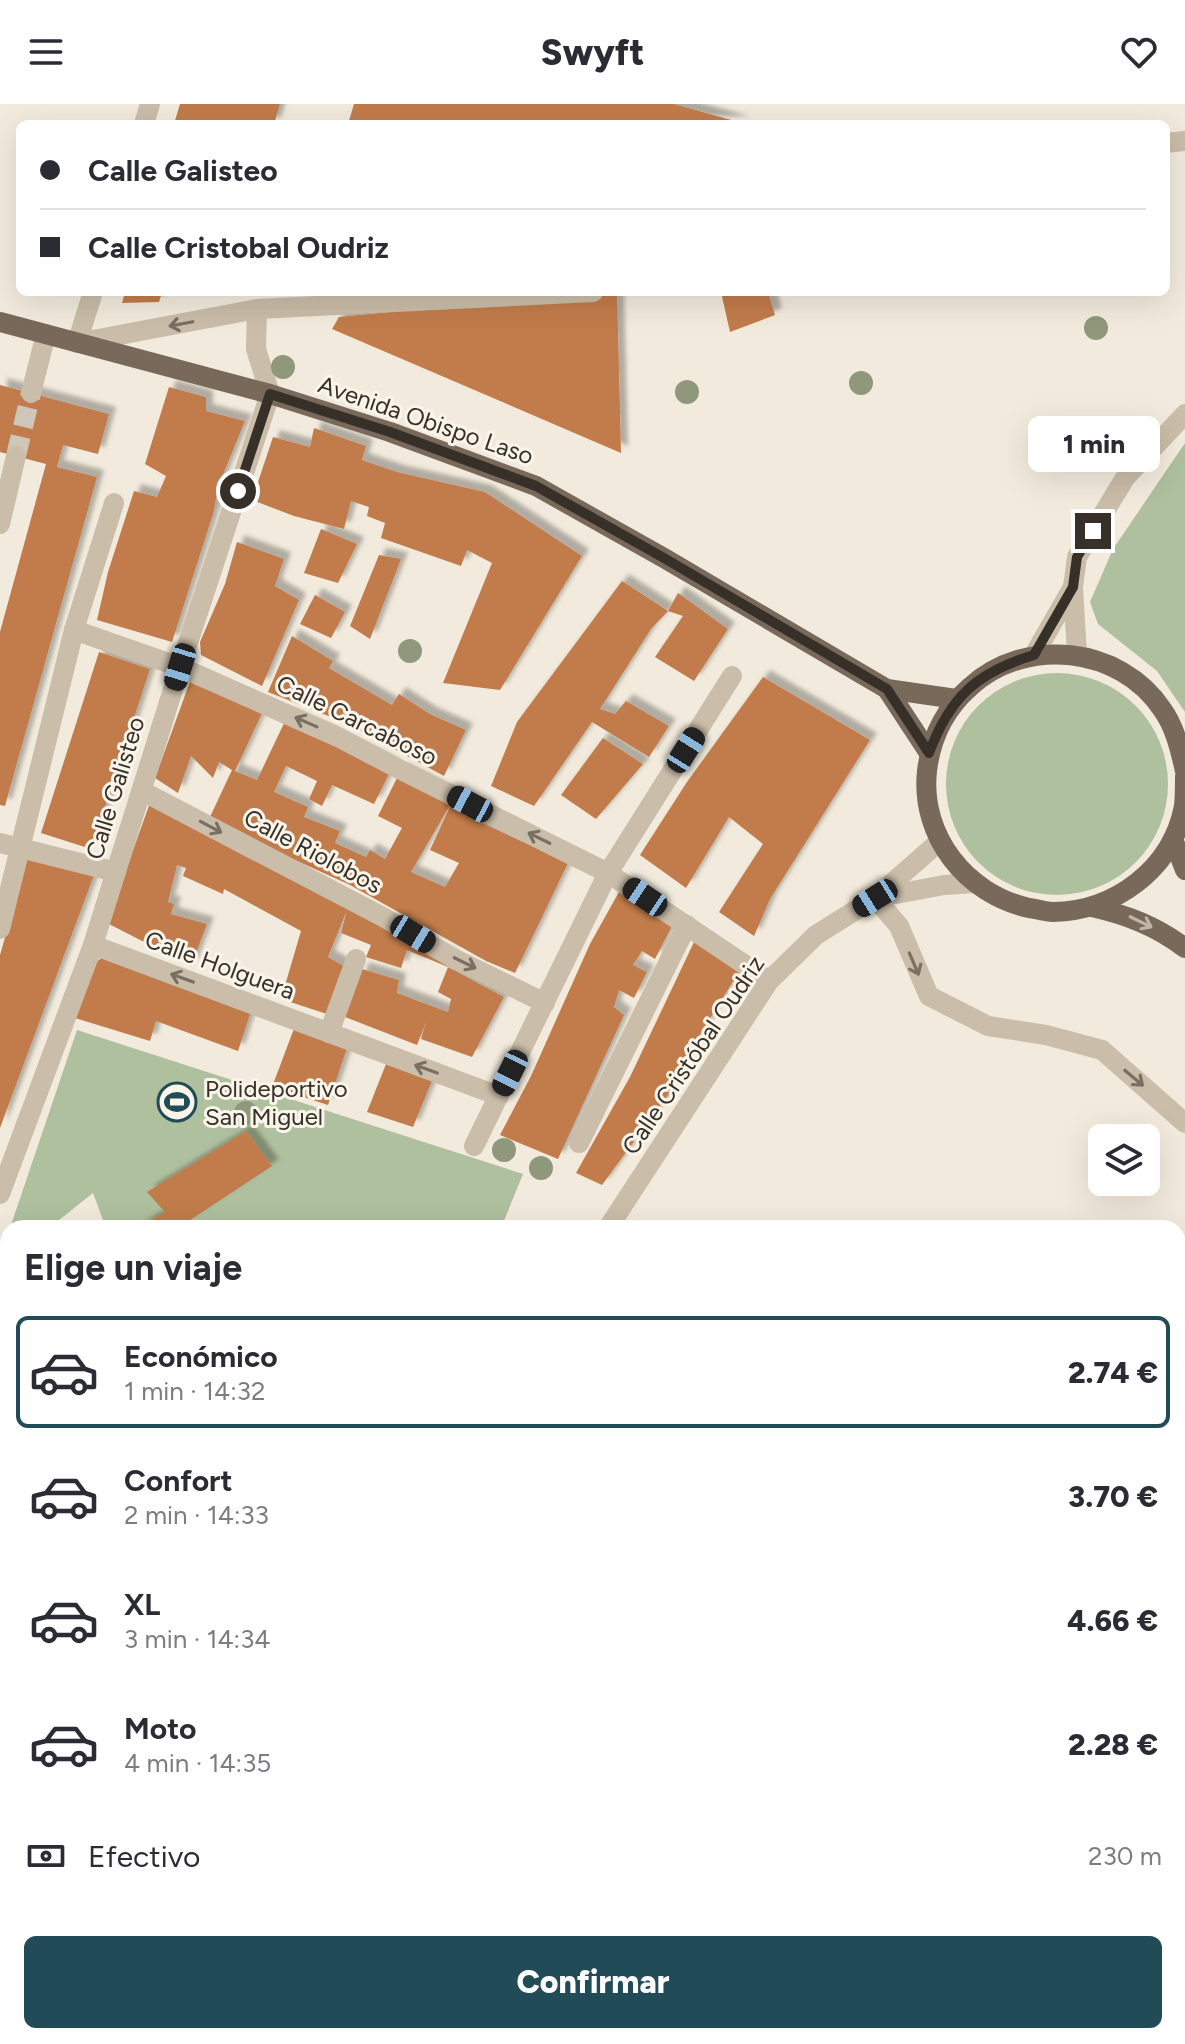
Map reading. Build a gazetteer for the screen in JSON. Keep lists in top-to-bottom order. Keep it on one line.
{"streets":{"main road":["Avenida Obispo Laso"],"street":["Calle Carcaboso","Calle Galisteo","Calle Riolobos","Calle Holguera","Calle Cristóbal Oudriz"]},"crossings":[["Avenida Obispo Laso","Calle Galisteo"],["Avenida Obispo Laso","Calle Cristóbal Oudriz"],["Calle Carcaboso","Calle Galisteo"],["Calle Carcaboso","Calle Cristóbal Oudriz"],["Calle Galisteo","Calle Riolobos"],["Calle Galisteo","Calle Holguera"]],"one_way":["Calle Carcaboso","Calle Riolobos","Calle Holguera"],"places":{"sports":["Polideportivo San Miguel"]},"page":{"header":"Swyft","banner":["Calle Galisteo","Calle Cristobal Oudriz"],"bubble":"1 min","heading":"Elige un viaje","list":[{"name":"Económico","note":"1 min · 14:32","value":"2.74 €"},{"name":"Confort","note":"2 min · 14:33","value":"3.70 €"},{"name":"XL","note":"3 min · 14:34","value":"4.66 €"},{"name":"Moto","note":"4 min · 14:35","value":"2.28 €"}],"pay":["Efectivo","230 m"],"buttons":"Confirmar"}}
